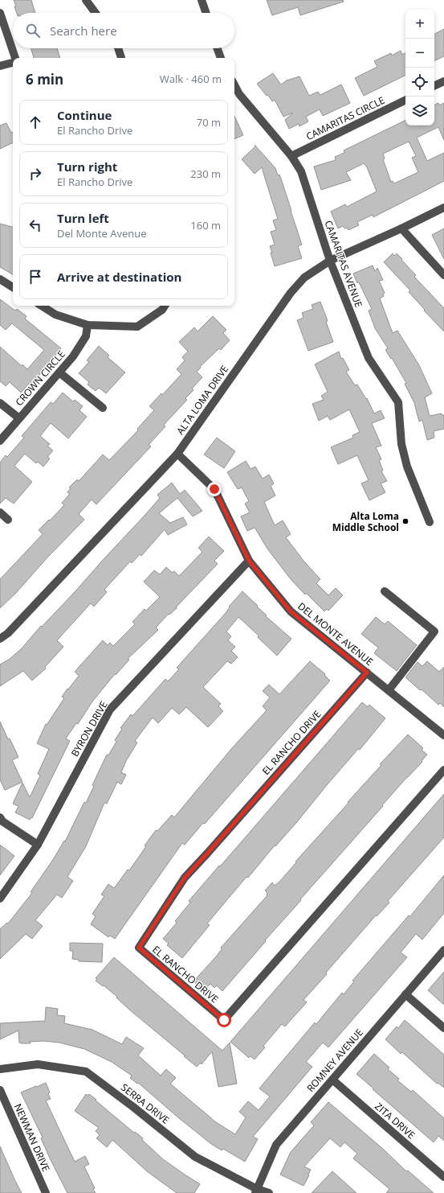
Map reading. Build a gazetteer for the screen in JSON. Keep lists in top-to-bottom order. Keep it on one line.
{"streets":{"street":["CAMARITAS CIRCLE","CAMARITAS AVENUE","CROWN CIRCLE","ALTA LOMA DRIVE","DEL MONTE AVENUE","BYRON DRIVE","EL RANCHO DRIVE","ROMNEY AVENUE","SERRA DRIVE","ZITA DRIVE","NEWMAN DRIVE"]},"crossings":[["CAMARITAS CIRCLE","CAMARITAS AVENUE"],["CAMARITAS AVENUE","ALTA LOMA DRIVE"],["ALTA LOMA DRIVE","DEL MONTE AVENUE"],["DEL MONTE AVENUE","BYRON DRIVE"],["DEL MONTE AVENUE","EL RANCHO DRIVE"],["ROMNEY AVENUE","SERRA DRIVE"],["ROMNEY AVENUE","ZITA DRIVE"]],"places":["Alta Loma Middle School"],"page":{"map_buttons":["+","−"],"search":"Search here","heading":["6 min","Walk · 460 m"],"list":[["Continue","El Rancho Drive","70 m"],["Turn right","El Rancho Drive","230 m"],["Turn left","Del Monte Avenue","160 m"],"Arrive at destination"]}}
